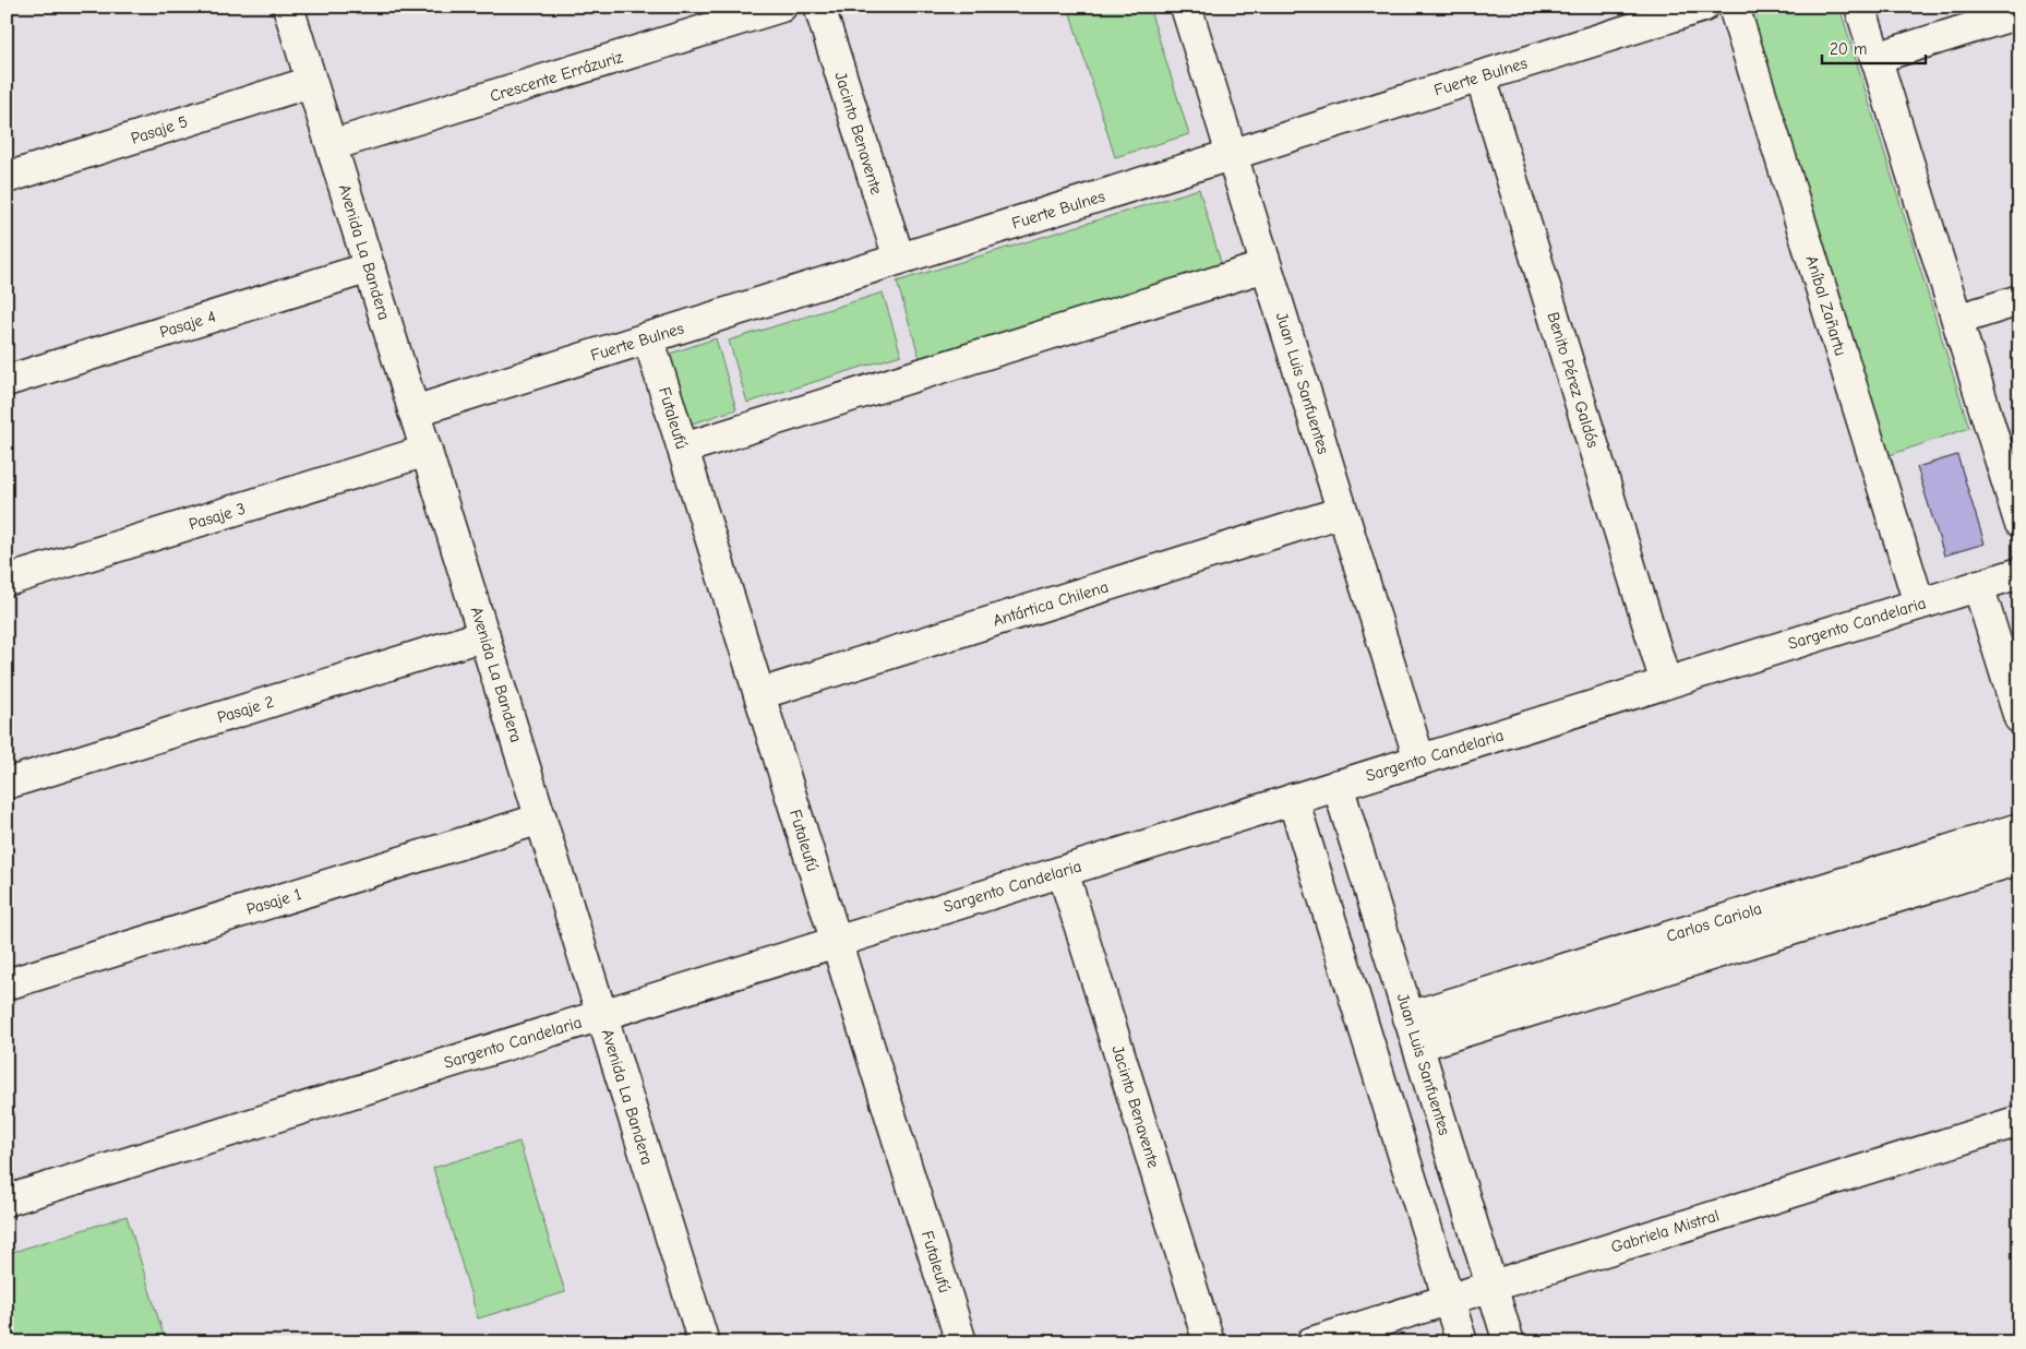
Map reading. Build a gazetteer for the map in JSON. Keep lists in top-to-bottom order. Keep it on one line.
{"streets":{"street":["Crescente Errázuriz","Fuerte Bulnes","Pasaje 5","Jacinto Benavente","Avenida La Bandera","Aníbal Zañartu","Pasaje 4","Benito Pérez Galdós","Juan Luis Sanfuentes","Futaleufú","Pasaje 3","Antártica Chilena","Sargento Candelaria","Pasaje 2","Pasaje 1","Carlos Cariola","Gabriela Mistral"]},"crossings":[["Crescente Errázuriz","Avenida La Bandera"],["Fuerte Bulnes","Jacinto Benavente"],["Fuerte Bulnes","Avenida La Bandera"],["Fuerte Bulnes","Benito Pérez Galdós"],["Fuerte Bulnes","Juan Luis Sanfuentes"],["Fuerte Bulnes","Futaleufú"],["Pasaje 5","Avenida La Bandera"],["Jacinto Benavente","Sargento Candelaria"],["Avenida La Bandera","Pasaje 4"],["Avenida La Bandera","Pasaje 3"],["Avenida La Bandera","Sargento Candelaria"],["Avenida La Bandera","Pasaje 2"],["Avenida La Bandera","Pasaje 1"],["Aníbal Zañartu","Sargento Candelaria"],["Benito Pérez Galdós","Sargento Candelaria"],["Juan Luis Sanfuentes","Antártica Chilena"],["Juan Luis Sanfuentes","Sargento Candelaria"],["Juan Luis Sanfuentes","Carlos Cariola"],["Juan Luis Sanfuentes","Gabriela Mistral"],["Futaleufú","Antártica Chilena"],["Futaleufú","Sargento Candelaria"]],"scale_bar":"20 m"}
